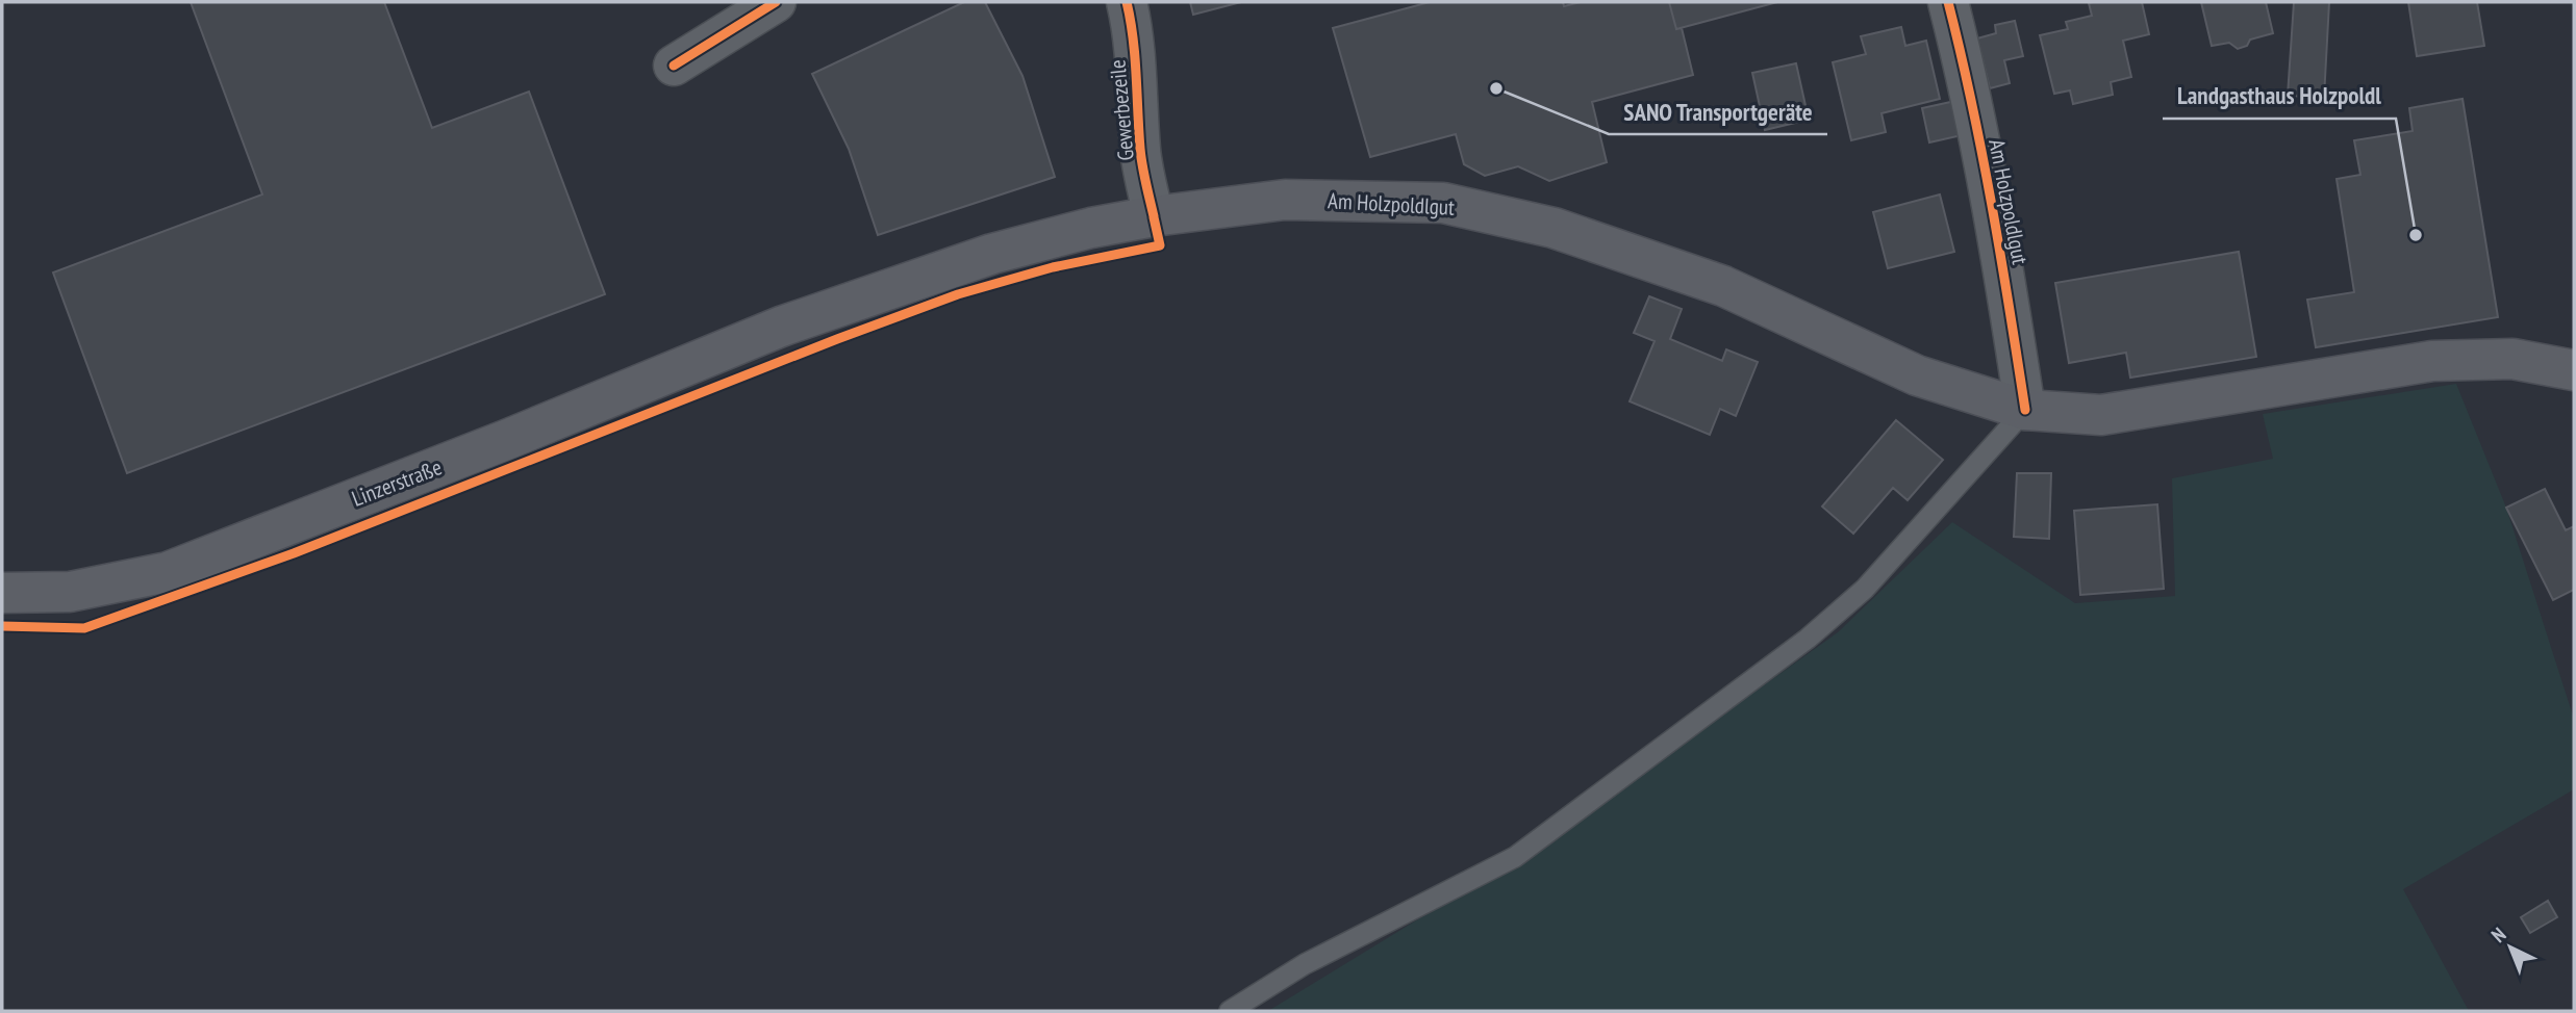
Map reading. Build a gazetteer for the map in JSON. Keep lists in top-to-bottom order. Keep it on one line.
{"streets":{"main road":["Am Holzpoldlgut","Linzerstraße"],"street":["Gewerbezeile"]},"crossings":[["Gewerbezeile","Am Holzpoldlgut"],["Am Holzpoldlgut","Linzerstraße"]],"places":["SANO Transportgeräte","Landgasthaus Holzpoldl"],"north":"top left"}
